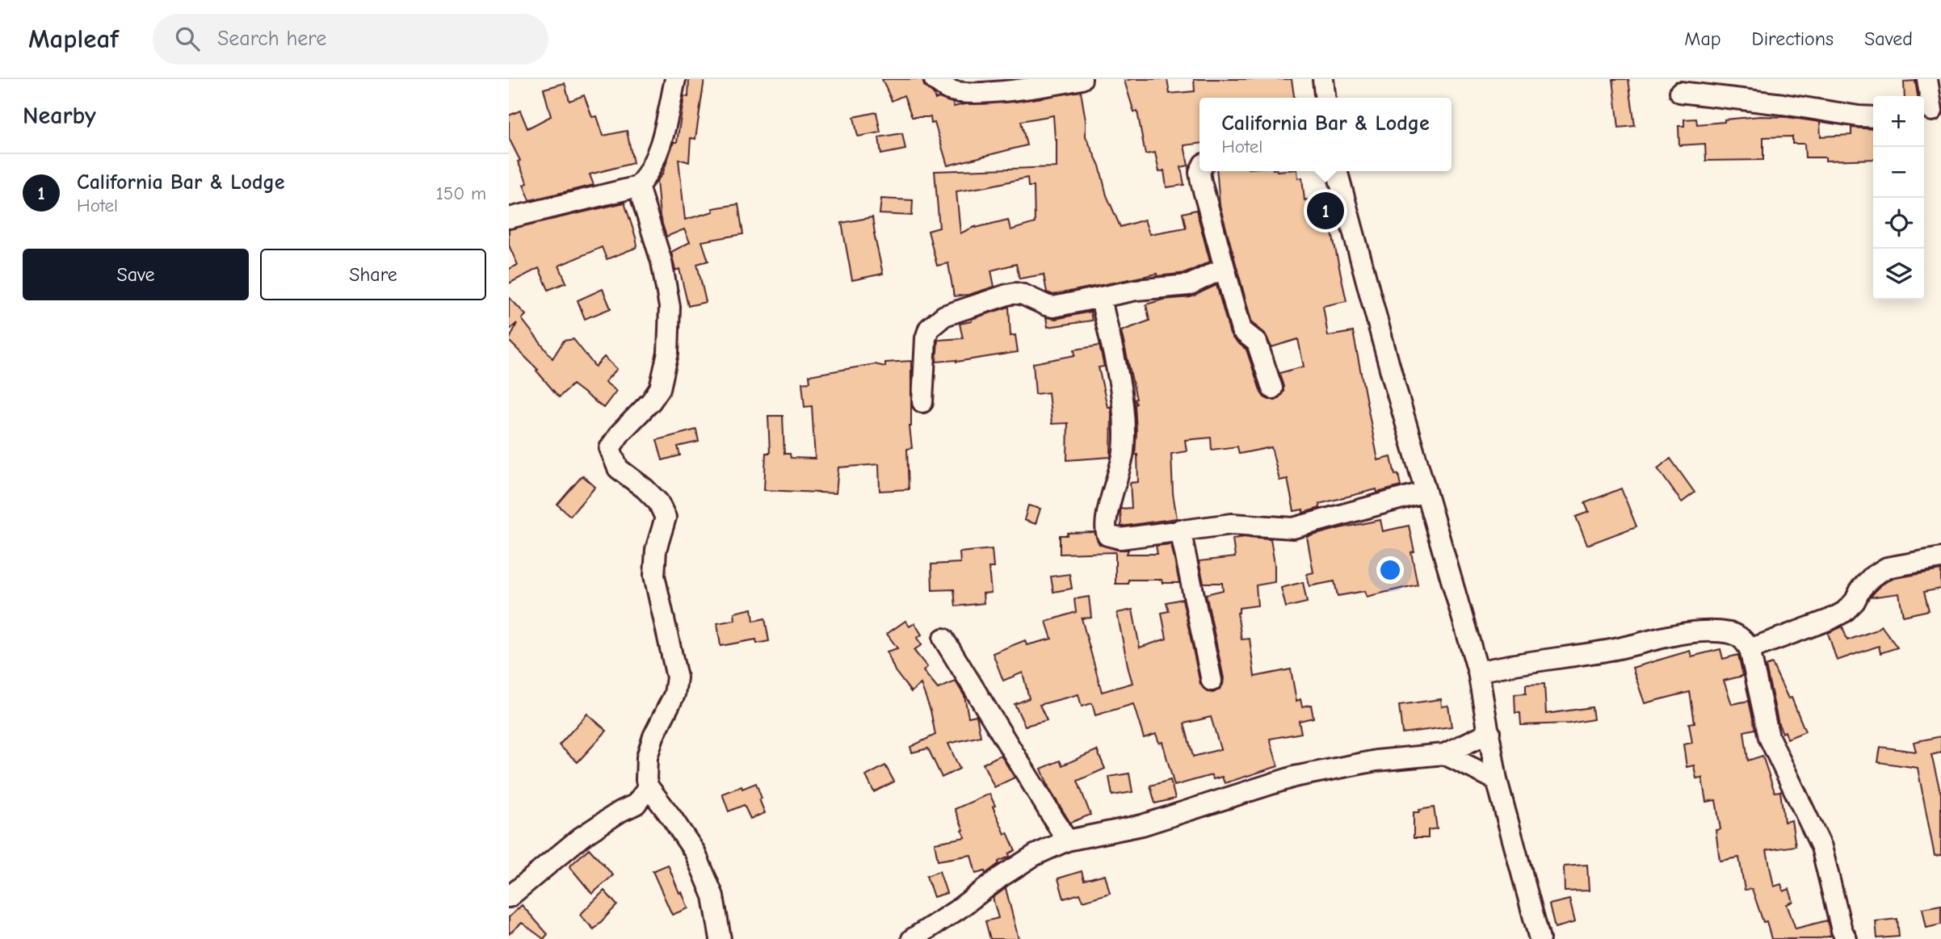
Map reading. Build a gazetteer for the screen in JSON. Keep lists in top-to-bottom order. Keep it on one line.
{"page":{"header":"Mapleaf","search":"Search here","nav":["Map","Directions","Saved"],"heading":"Nearby","map_buttons":["+","−"],"popup":["California Bar & Lodge","Hotel"],"list":[{"mark":"1","name":"California Bar & Lodge","note":"Hotel","value":"150 m"}],"pins":"1","buttons":["Save","Share"]}}
